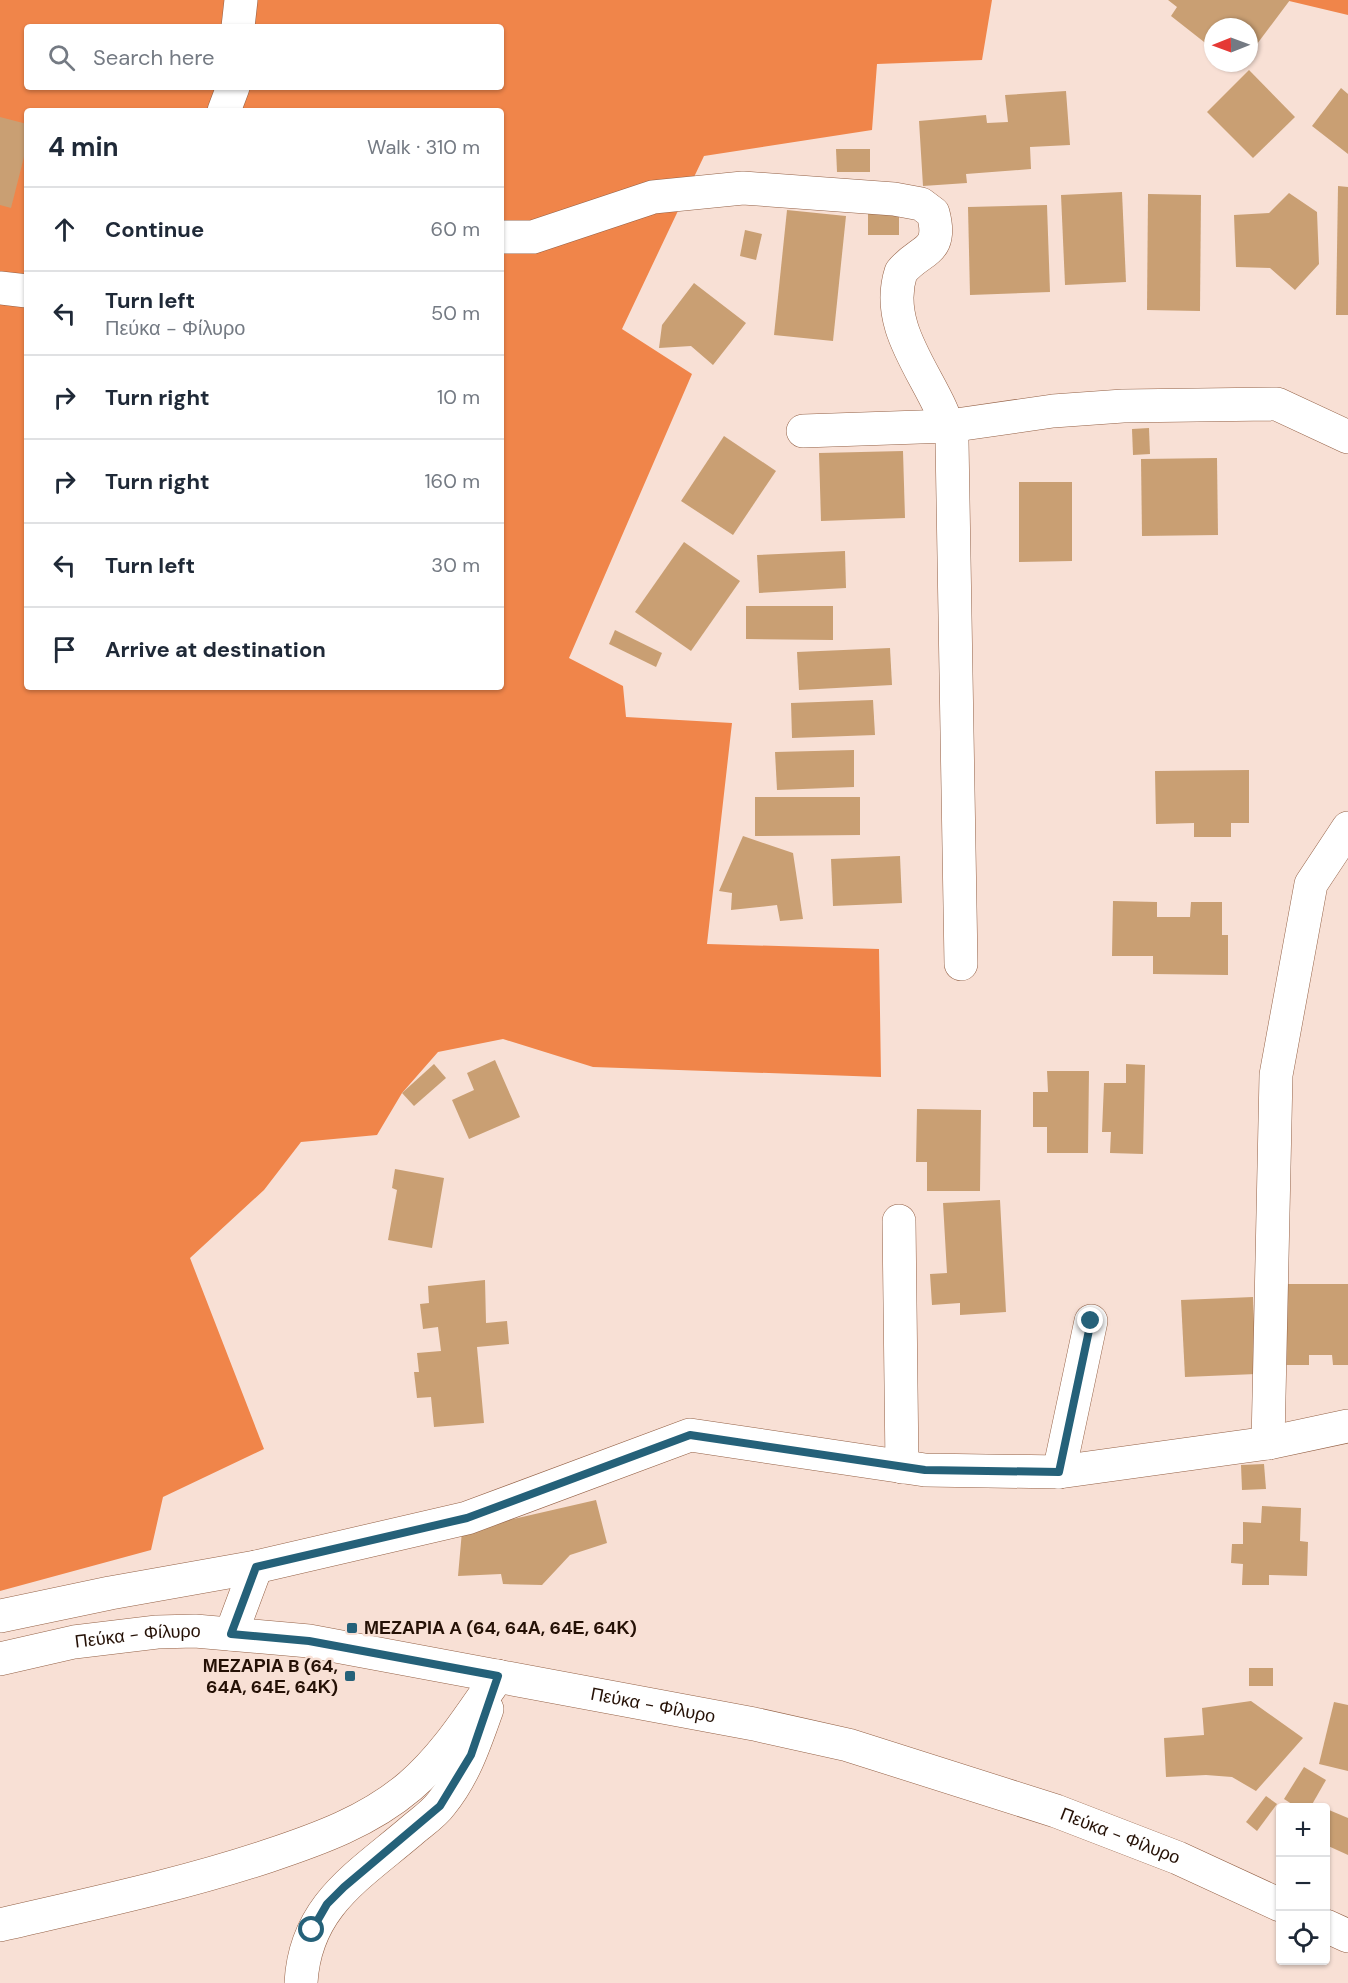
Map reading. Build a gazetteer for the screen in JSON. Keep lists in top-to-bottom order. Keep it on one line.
{"streets":{"street":["Πεύκα - Φίλυρο"]},"places":{"transit":["ΜΕΖΑΡΙΑ A (64, 64Α, 64Ε, 64Κ)","ΜΕΖΑΡΙΑ B (64, 64Α, 64Ε, 64Κ)"]},"north":"left","page":{"search":"Search here","heading":["4 min","Walk · 310 m"],"list":[["Continue","60 m"],["Turn left","Πεύκα - Φίλυρο","50 m"],["Turn right","10 m"],["Turn right","160 m"],["Turn left","30 m"],"Arrive at destination"],"map_buttons":["+","−"]}}
